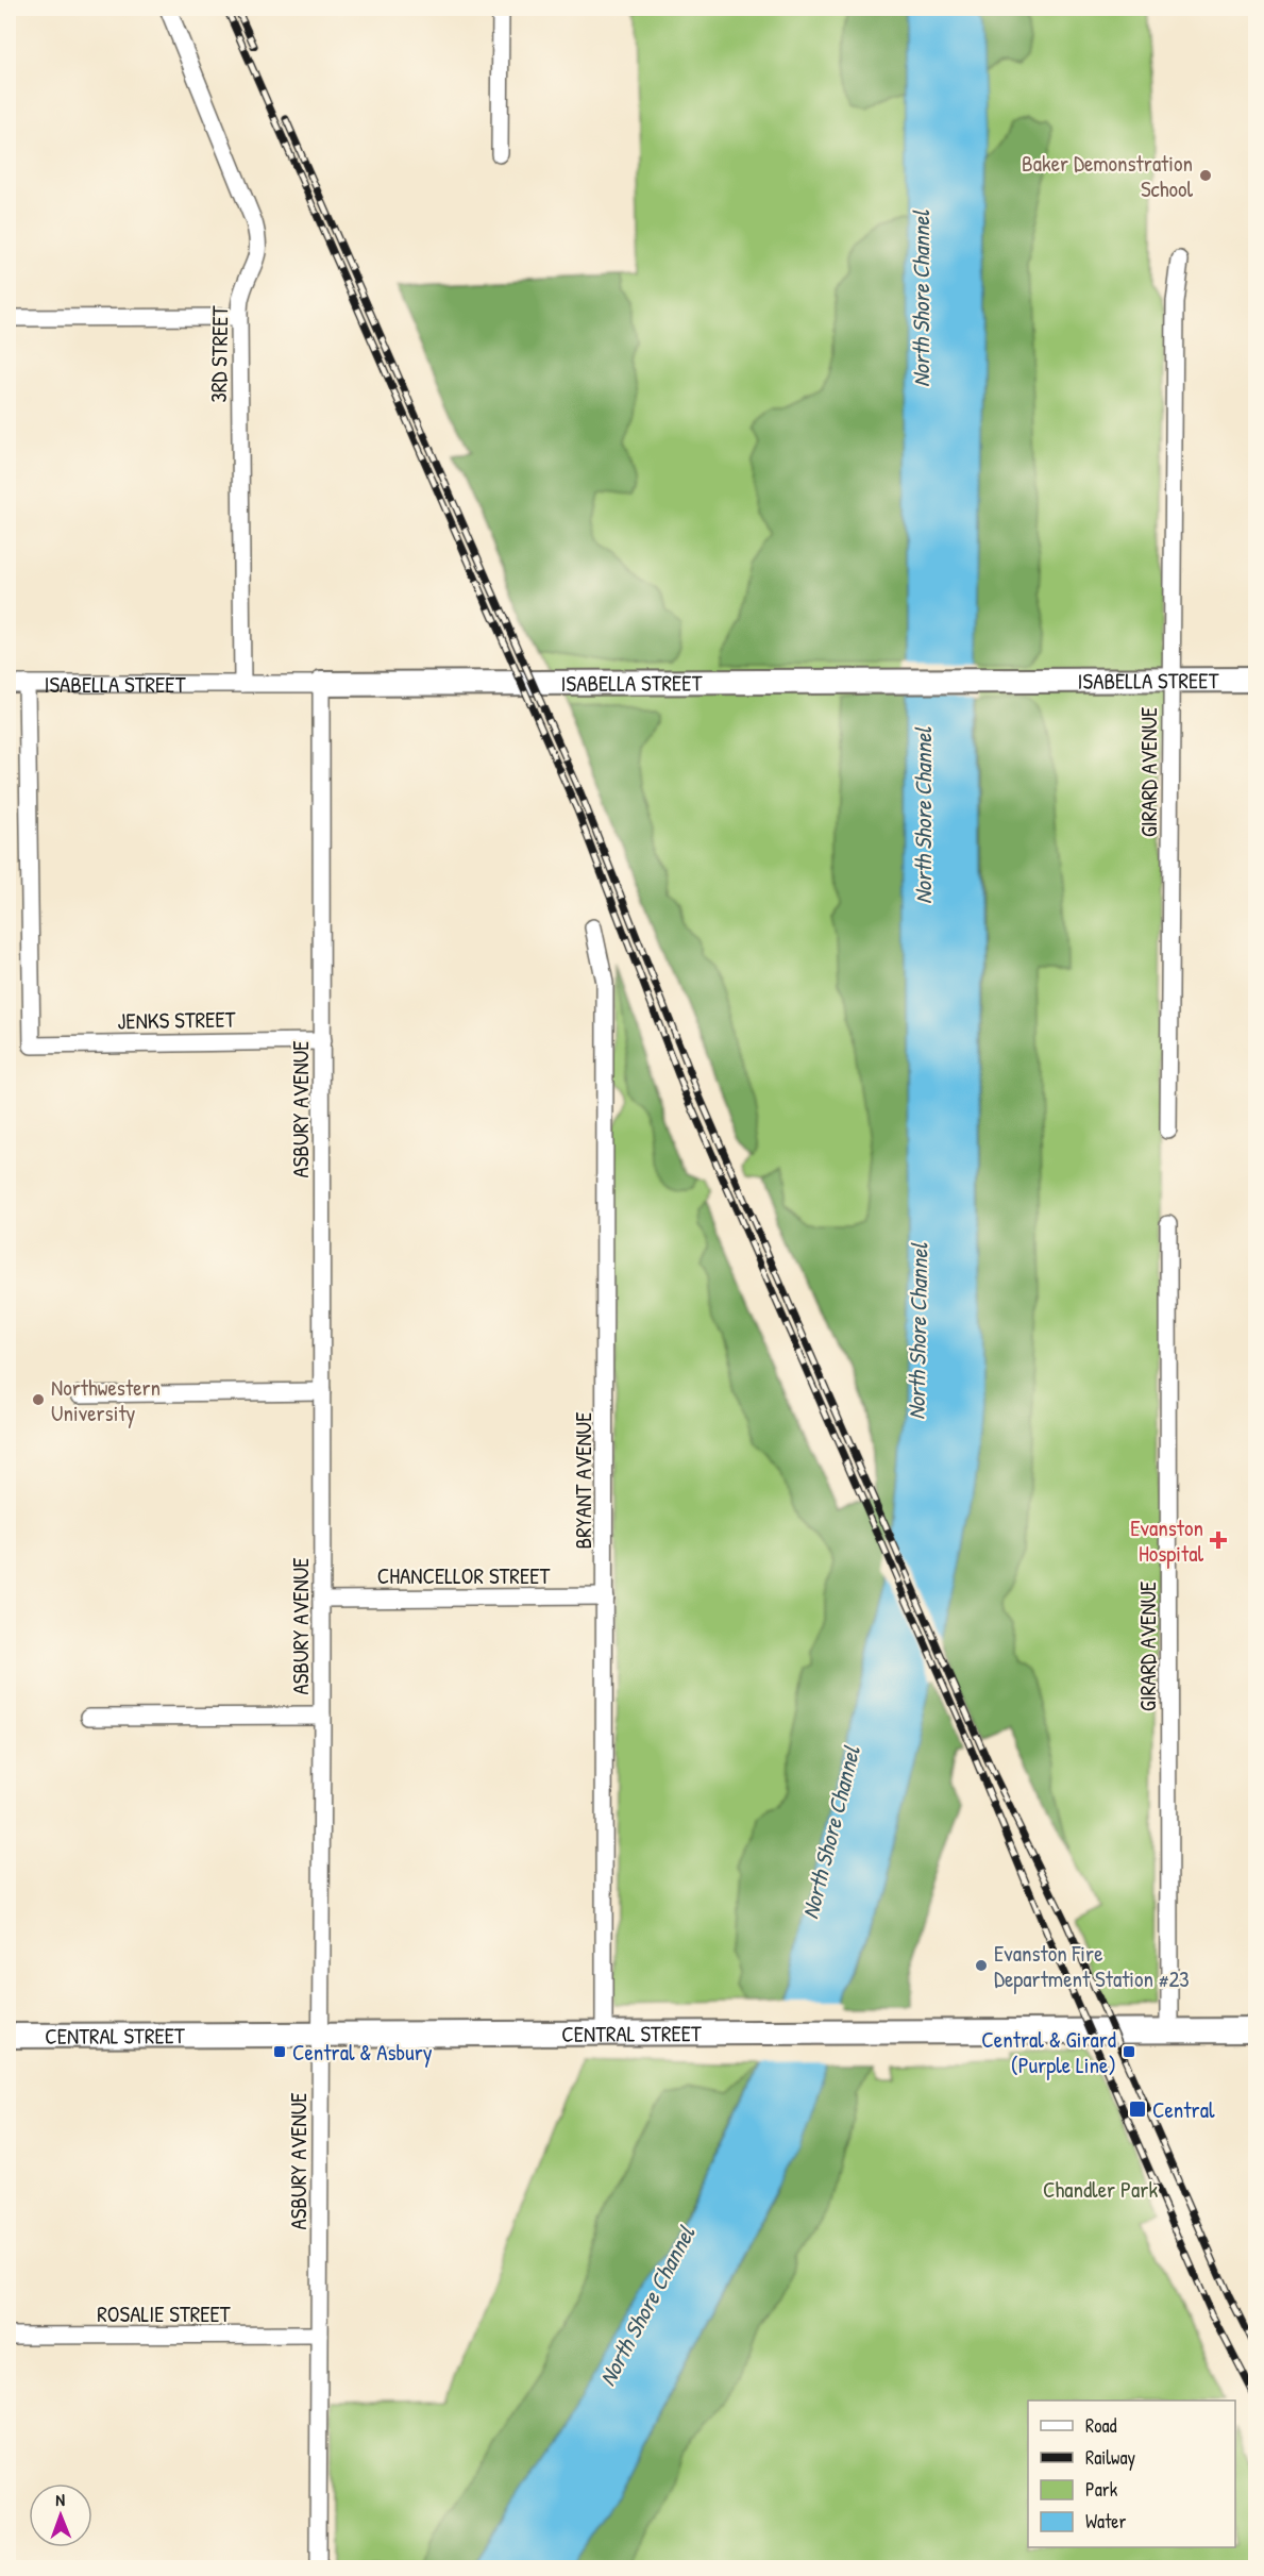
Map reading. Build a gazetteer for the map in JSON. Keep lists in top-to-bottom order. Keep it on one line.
{"streets":{"main road":["ISABELLA STREET","CENTRAL STREET"],"street":["3RD STREET","GIRARD AVENUE","JENKS STREET","ASBURY AVENUE","BRYANT AVENUE","CHANCELLOR STREET","ROSALIE STREET"]},"crossings":[["3RD STREET","ISABELLA STREET"],["ISABELLA STREET","GIRARD AVENUE"],["ISABELLA STREET","JENKS STREET"],["ISABELLA STREET","ASBURY AVENUE"],["GIRARD AVENUE","CENTRAL STREET"],["JENKS STREET","ASBURY AVENUE"],["ASBURY AVENUE","CHANCELLOR STREET"],["ASBURY AVENUE","CENTRAL STREET"],["ASBURY AVENUE","ROSALIE STREET"],["BRYANT AVENUE","CHANCELLOR STREET"],["BRYANT AVENUE","CENTRAL STREET"]],"water":["North Shore Channel"],"parks":["Chandler Park"],"places":{"other":["Baker Demonstration School","Northwestern University","Evanston Fire Department Station #23"],"health":["Evanston Hospital"],"transit":["Central & Asbury","Central & Girard (Purple Line)","Central"]},"legend":["Road","Railway","Park","Water"],"north":"top"}
